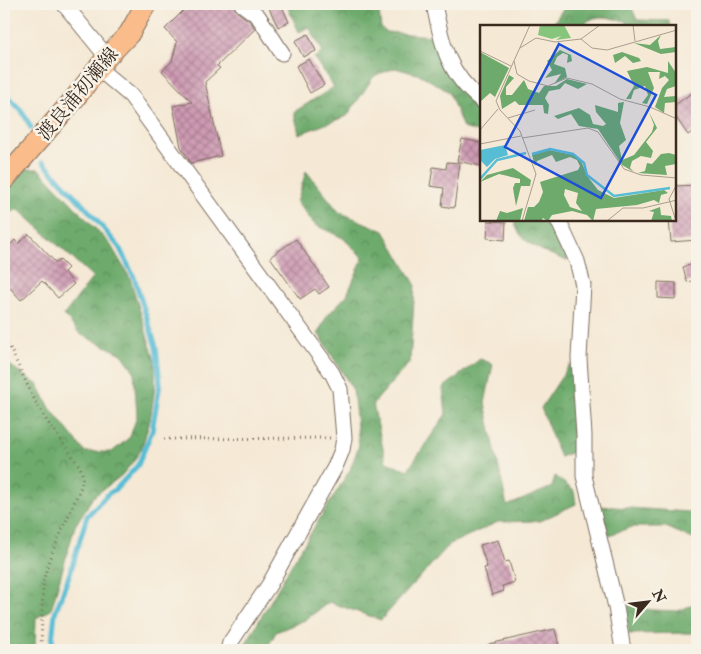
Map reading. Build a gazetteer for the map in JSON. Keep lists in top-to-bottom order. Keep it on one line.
{"streets":{"main road":["渡良浦初瀬線"]},"north":"top right"}
